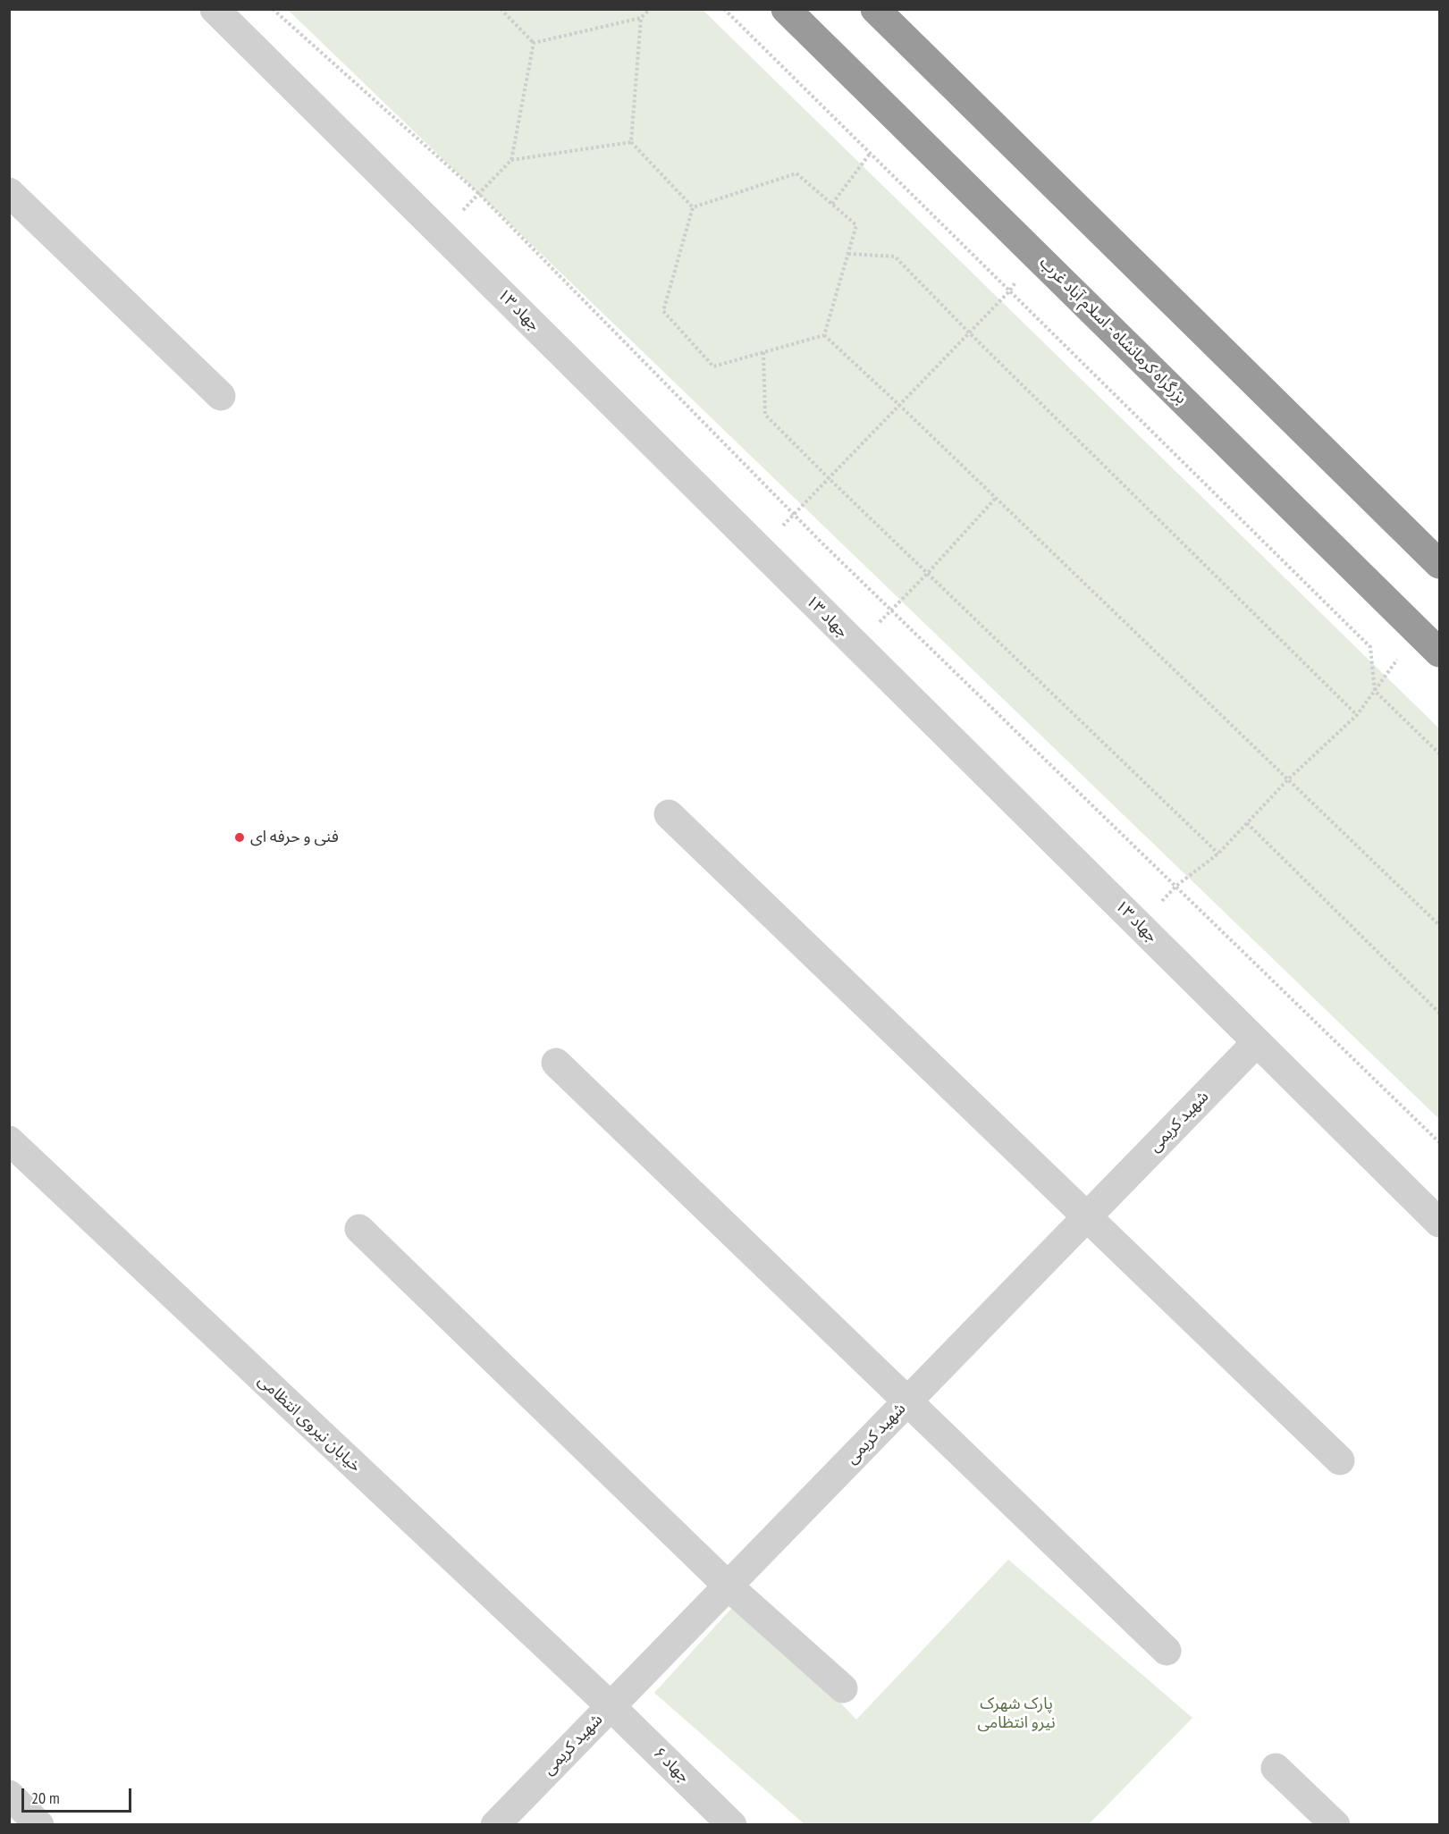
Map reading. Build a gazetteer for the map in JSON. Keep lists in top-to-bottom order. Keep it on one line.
{"streets":{"highway":["بزرگراه کرمانشاه - اسلام آباد غرب"],"street":["جهاد ۱۳","شهید کریمی","خیابان نیروی انتظامی","جهاد ۶"]},"crossings":[["جهاد ۱۳","شهید کریمی"],["شهید کریمی","خیابان نیروی انتظامی"],["شهید کریمی","جهاد ۶"],["خیابان نیروی انتظامی","جهاد ۶"]],"parks":["پارک شهرک نیرو انتظامی"],"places":["فنی و حرفه ای"],"scale_bar":"20 m"}
